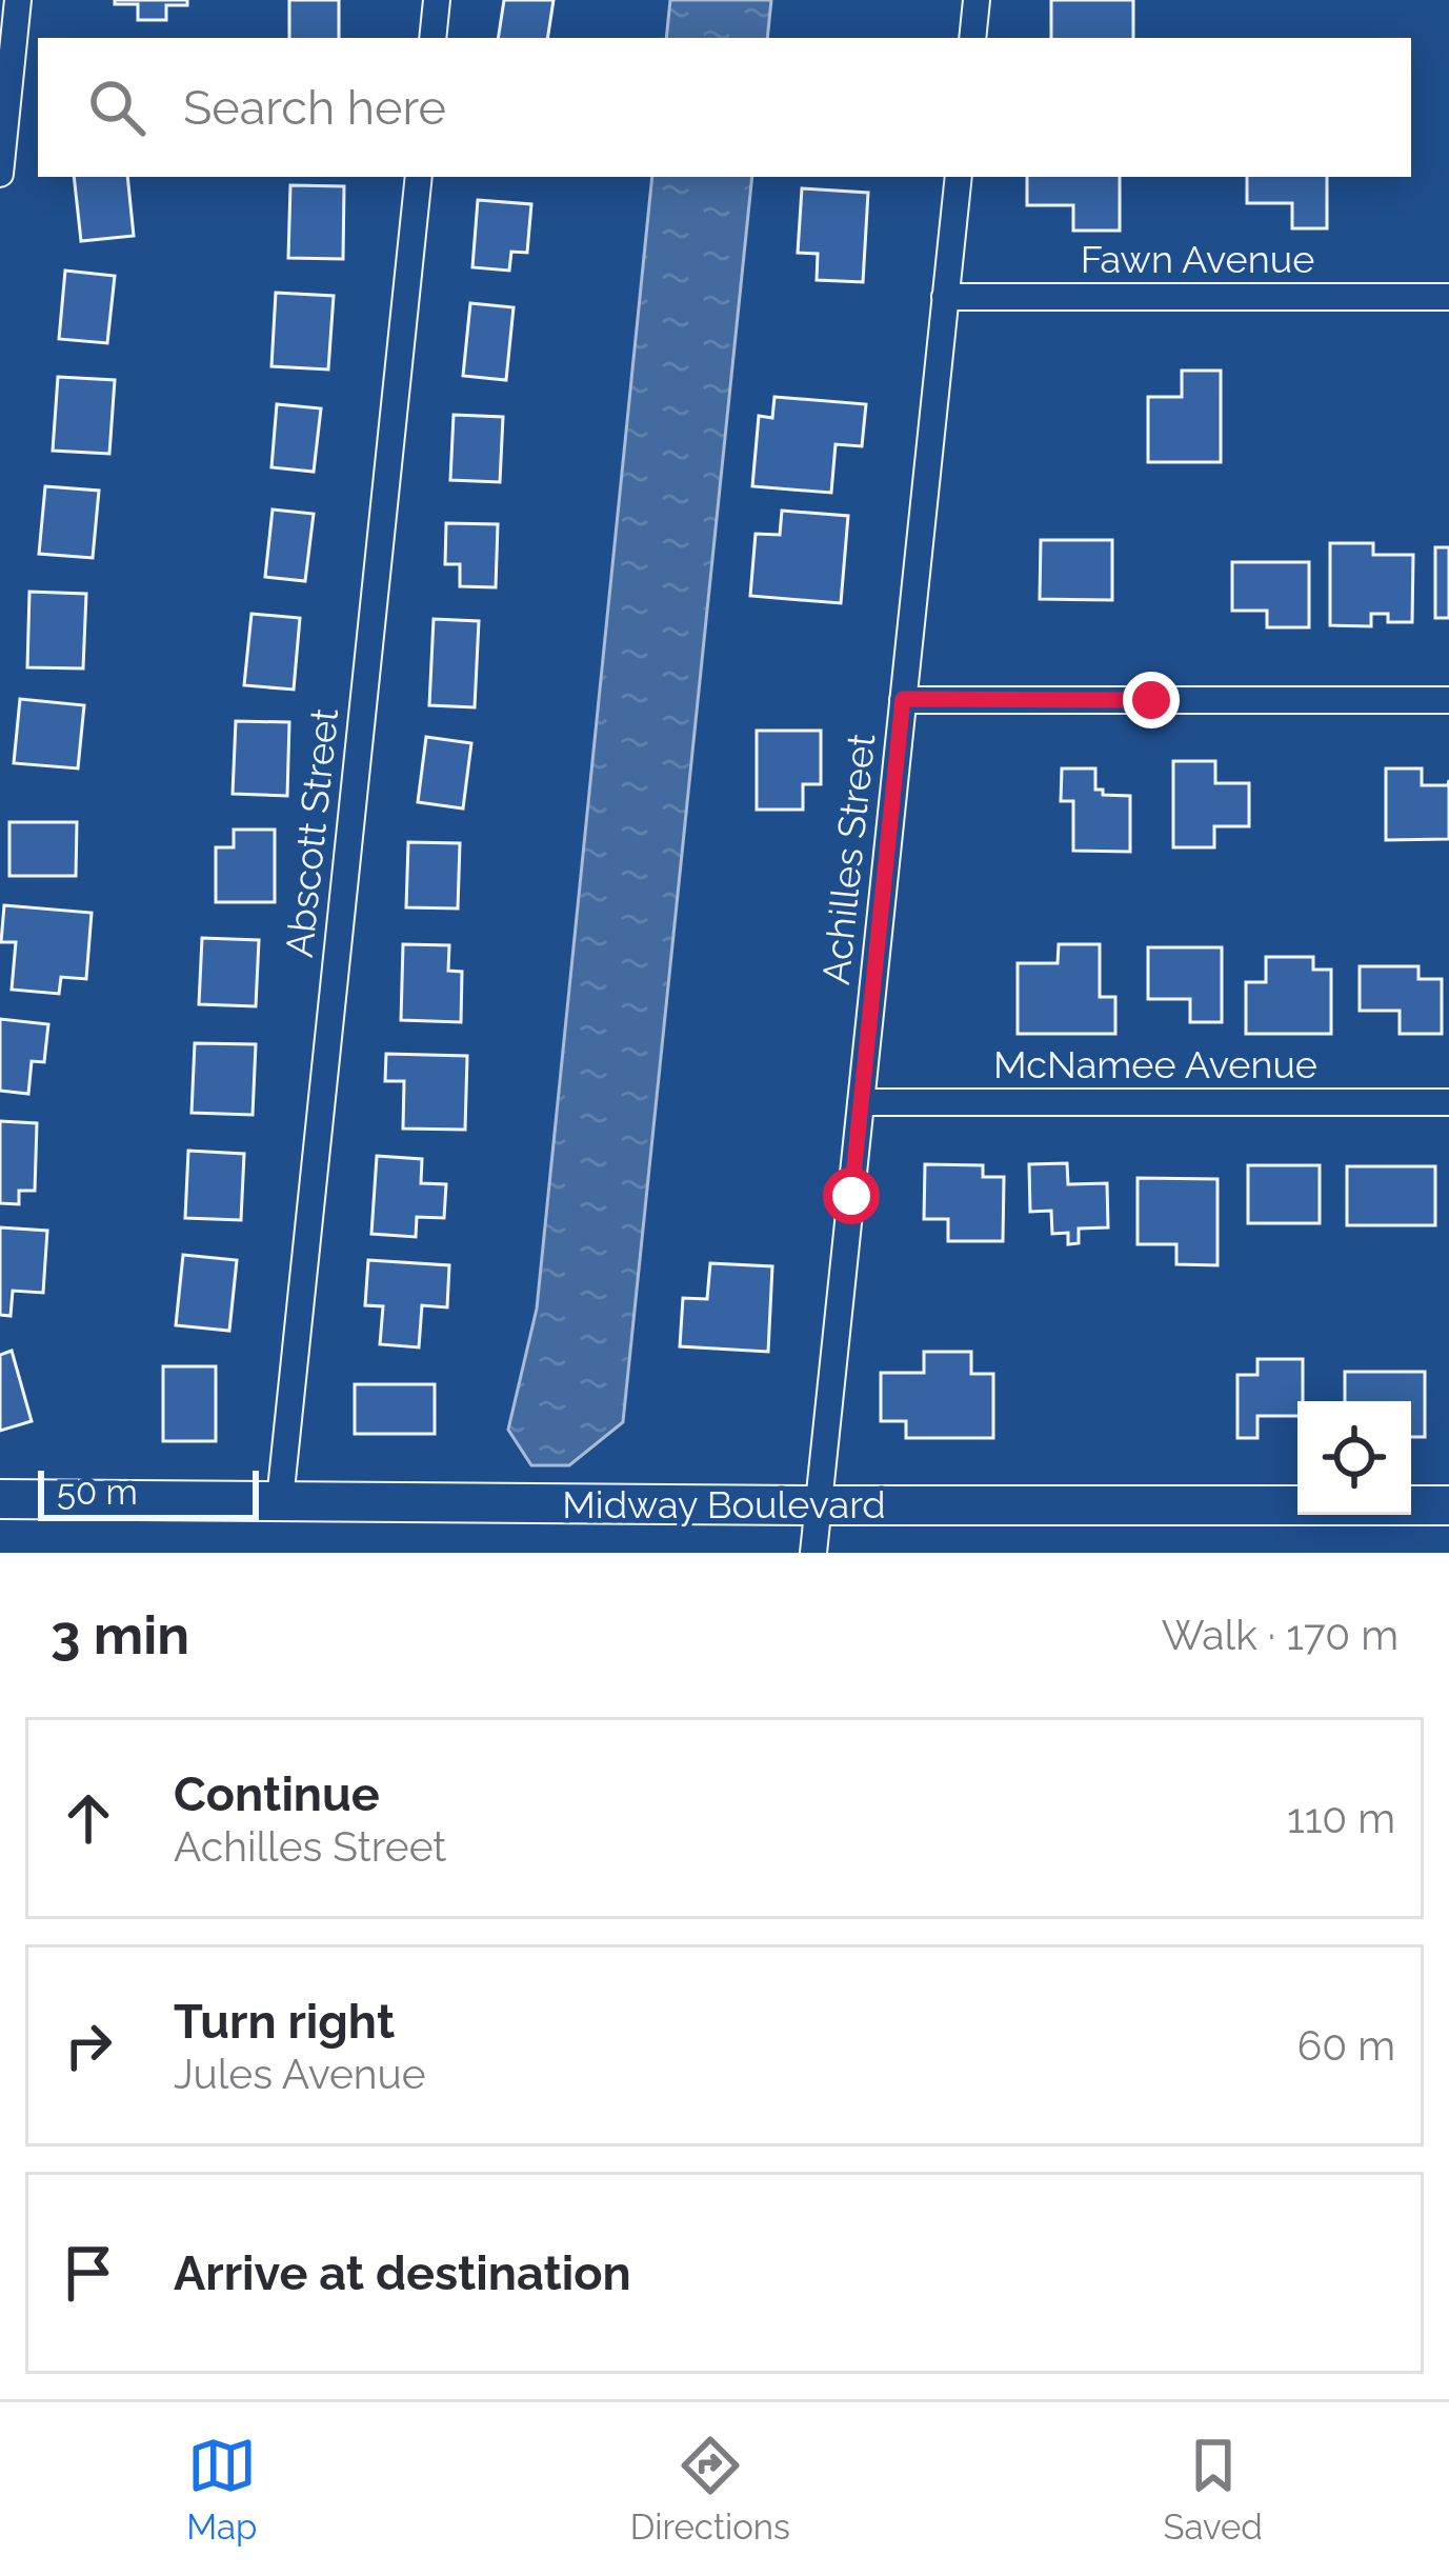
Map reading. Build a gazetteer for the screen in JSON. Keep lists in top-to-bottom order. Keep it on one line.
{"streets":{"street":["Fawn Avenue","Abscott Street","Achilles Street","McNamee Avenue","Midway Boulevard"]},"crossings":[["Fawn Avenue","Achilles Street"],["Abscott Street","Midway Boulevard"],["Achilles Street","McNamee Avenue"],["Achilles Street","Midway Boulevard"]],"scale_bar":"50 m","page":{"search":"Search here","scale":"50 m","heading":["3 min","Walk · 170 m"],"list":[["Continue","Achilles Street","110 m"],["Turn right","Jules Avenue","60 m"],"Arrive at destination"],"nav":["Map","Directions","Saved"]}}
